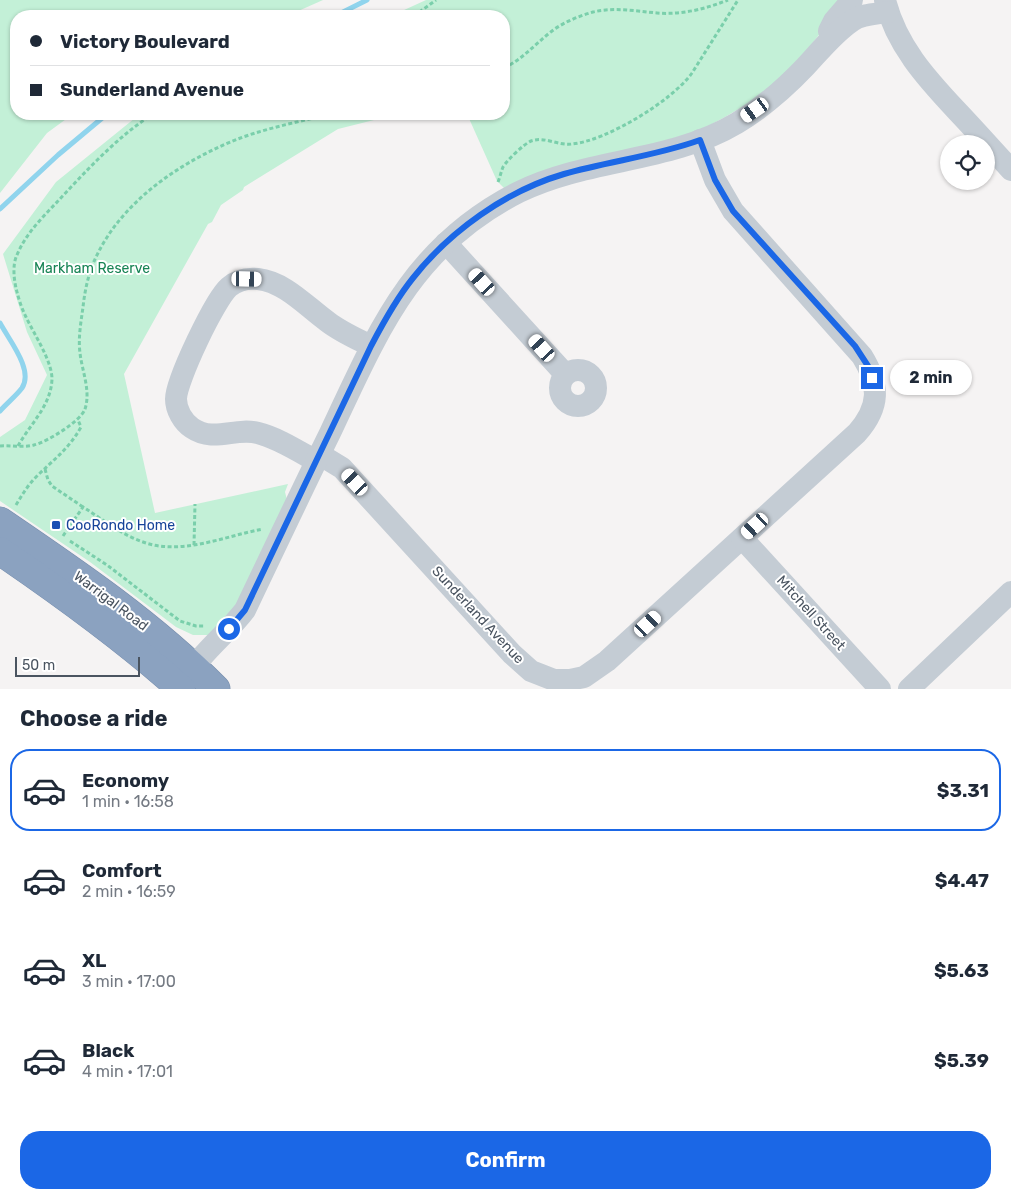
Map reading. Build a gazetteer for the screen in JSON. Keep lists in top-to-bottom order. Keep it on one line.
{"streets":{"highway":["Warrigal Road"],"street":["Mitchell Street","Sunderland Avenue"]},"crossings":[["Mitchell Street","Sunderland Avenue"]],"parks":["Markham Reserve"],"places":{"transit":["CooRondo Home"]},"scale_bar":"50 m","page":{"banner":["Victory Boulevard","Sunderland Avenue"],"bubble":"2 min","scale":"50 m","heading":"Choose a ride","list":[{"name":"Economy","note":"1 min · 16:58","value":"$3.31"},{"name":"Comfort","note":"2 min · 16:59","value":"$4.47"},{"name":"XL","note":"3 min · 17:00","value":"$5.63"},{"name":"Black","note":"4 min · 17:01","value":"$5.39"}],"buttons":"Confirm"}}
